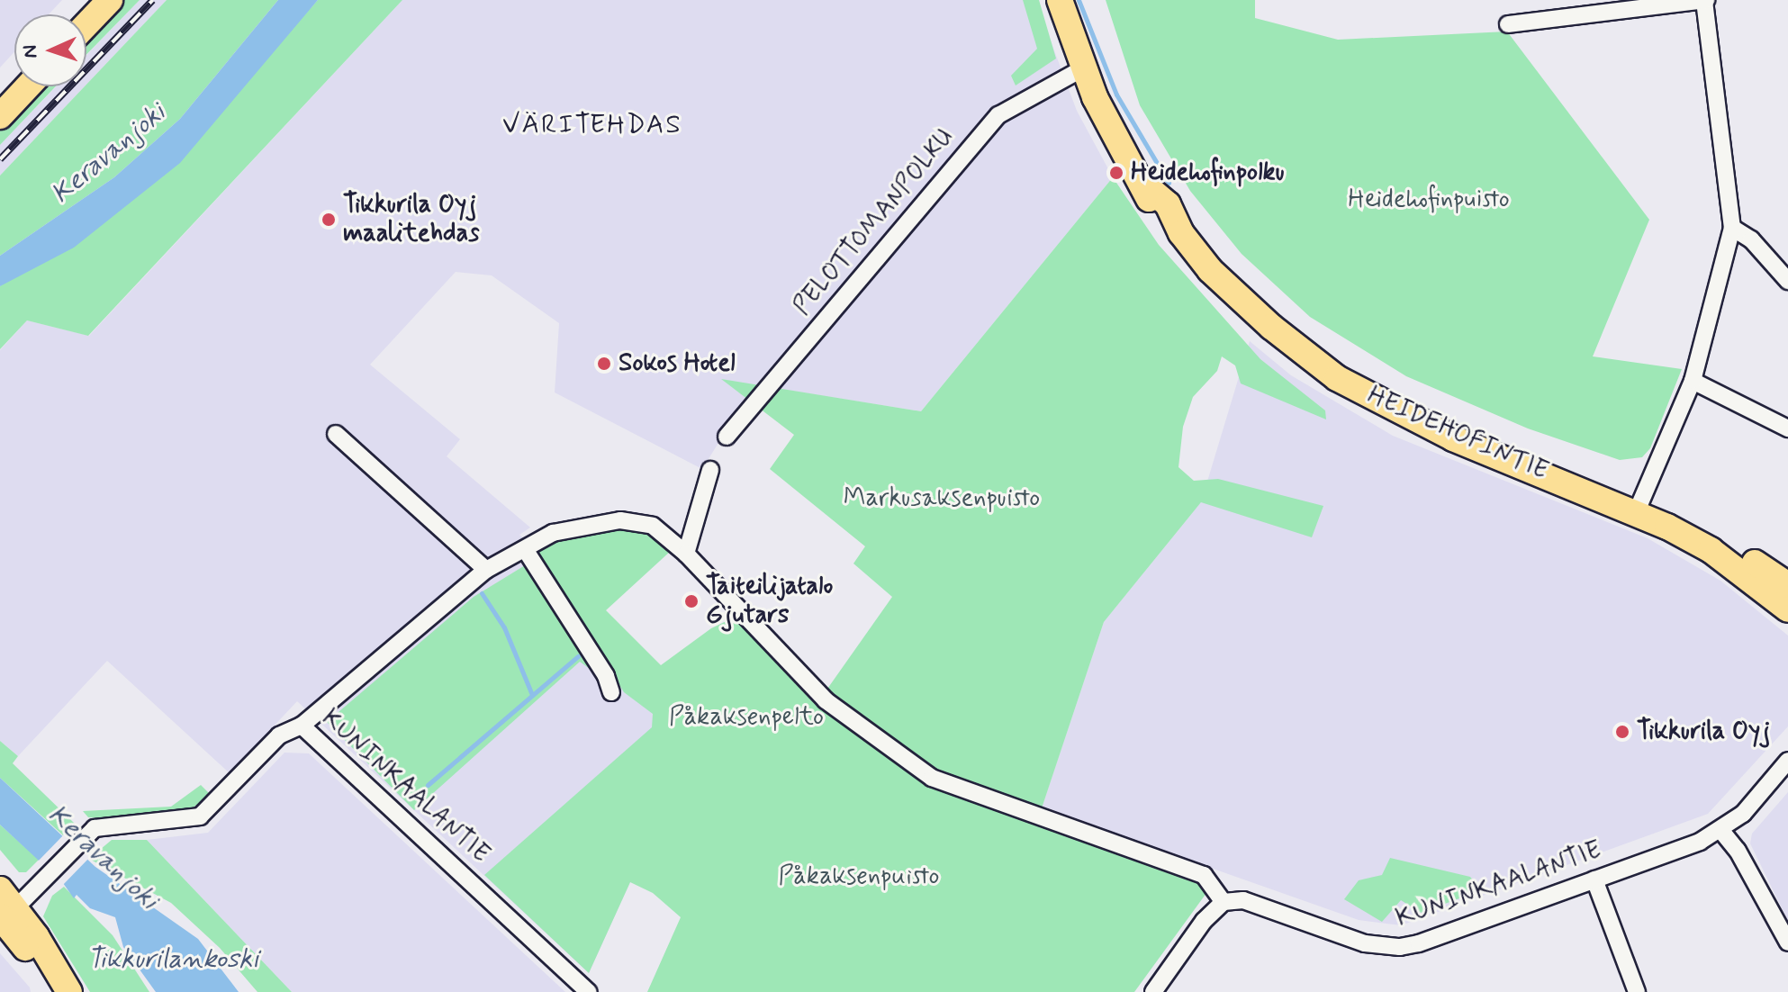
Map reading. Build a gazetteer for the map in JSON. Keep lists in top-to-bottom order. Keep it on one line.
{"streets":{"main road":["HEIDEHOFINTIE"],"street":["PELOTTOMANPOLKU","KUNINKAALANTIE"]},"crossings":[["PELOTTOMANPOLKU","HEIDEHOFINTIE"]],"districts":["VÄRITEHDAS"],"water":["Keravanjoki","Tikkurilankoski"],"parks":["Heidehofinpuisto","Markusaksenpuisto","Påkaksenpelto","Påkaksenpuisto"],"places":["Heidehofinpolku","Tikkurila Oyj maalitehdas","Sokos Hotel","Taiteilijatalo Gjutars","Tikkurila Oyj"],"north":"left"}
